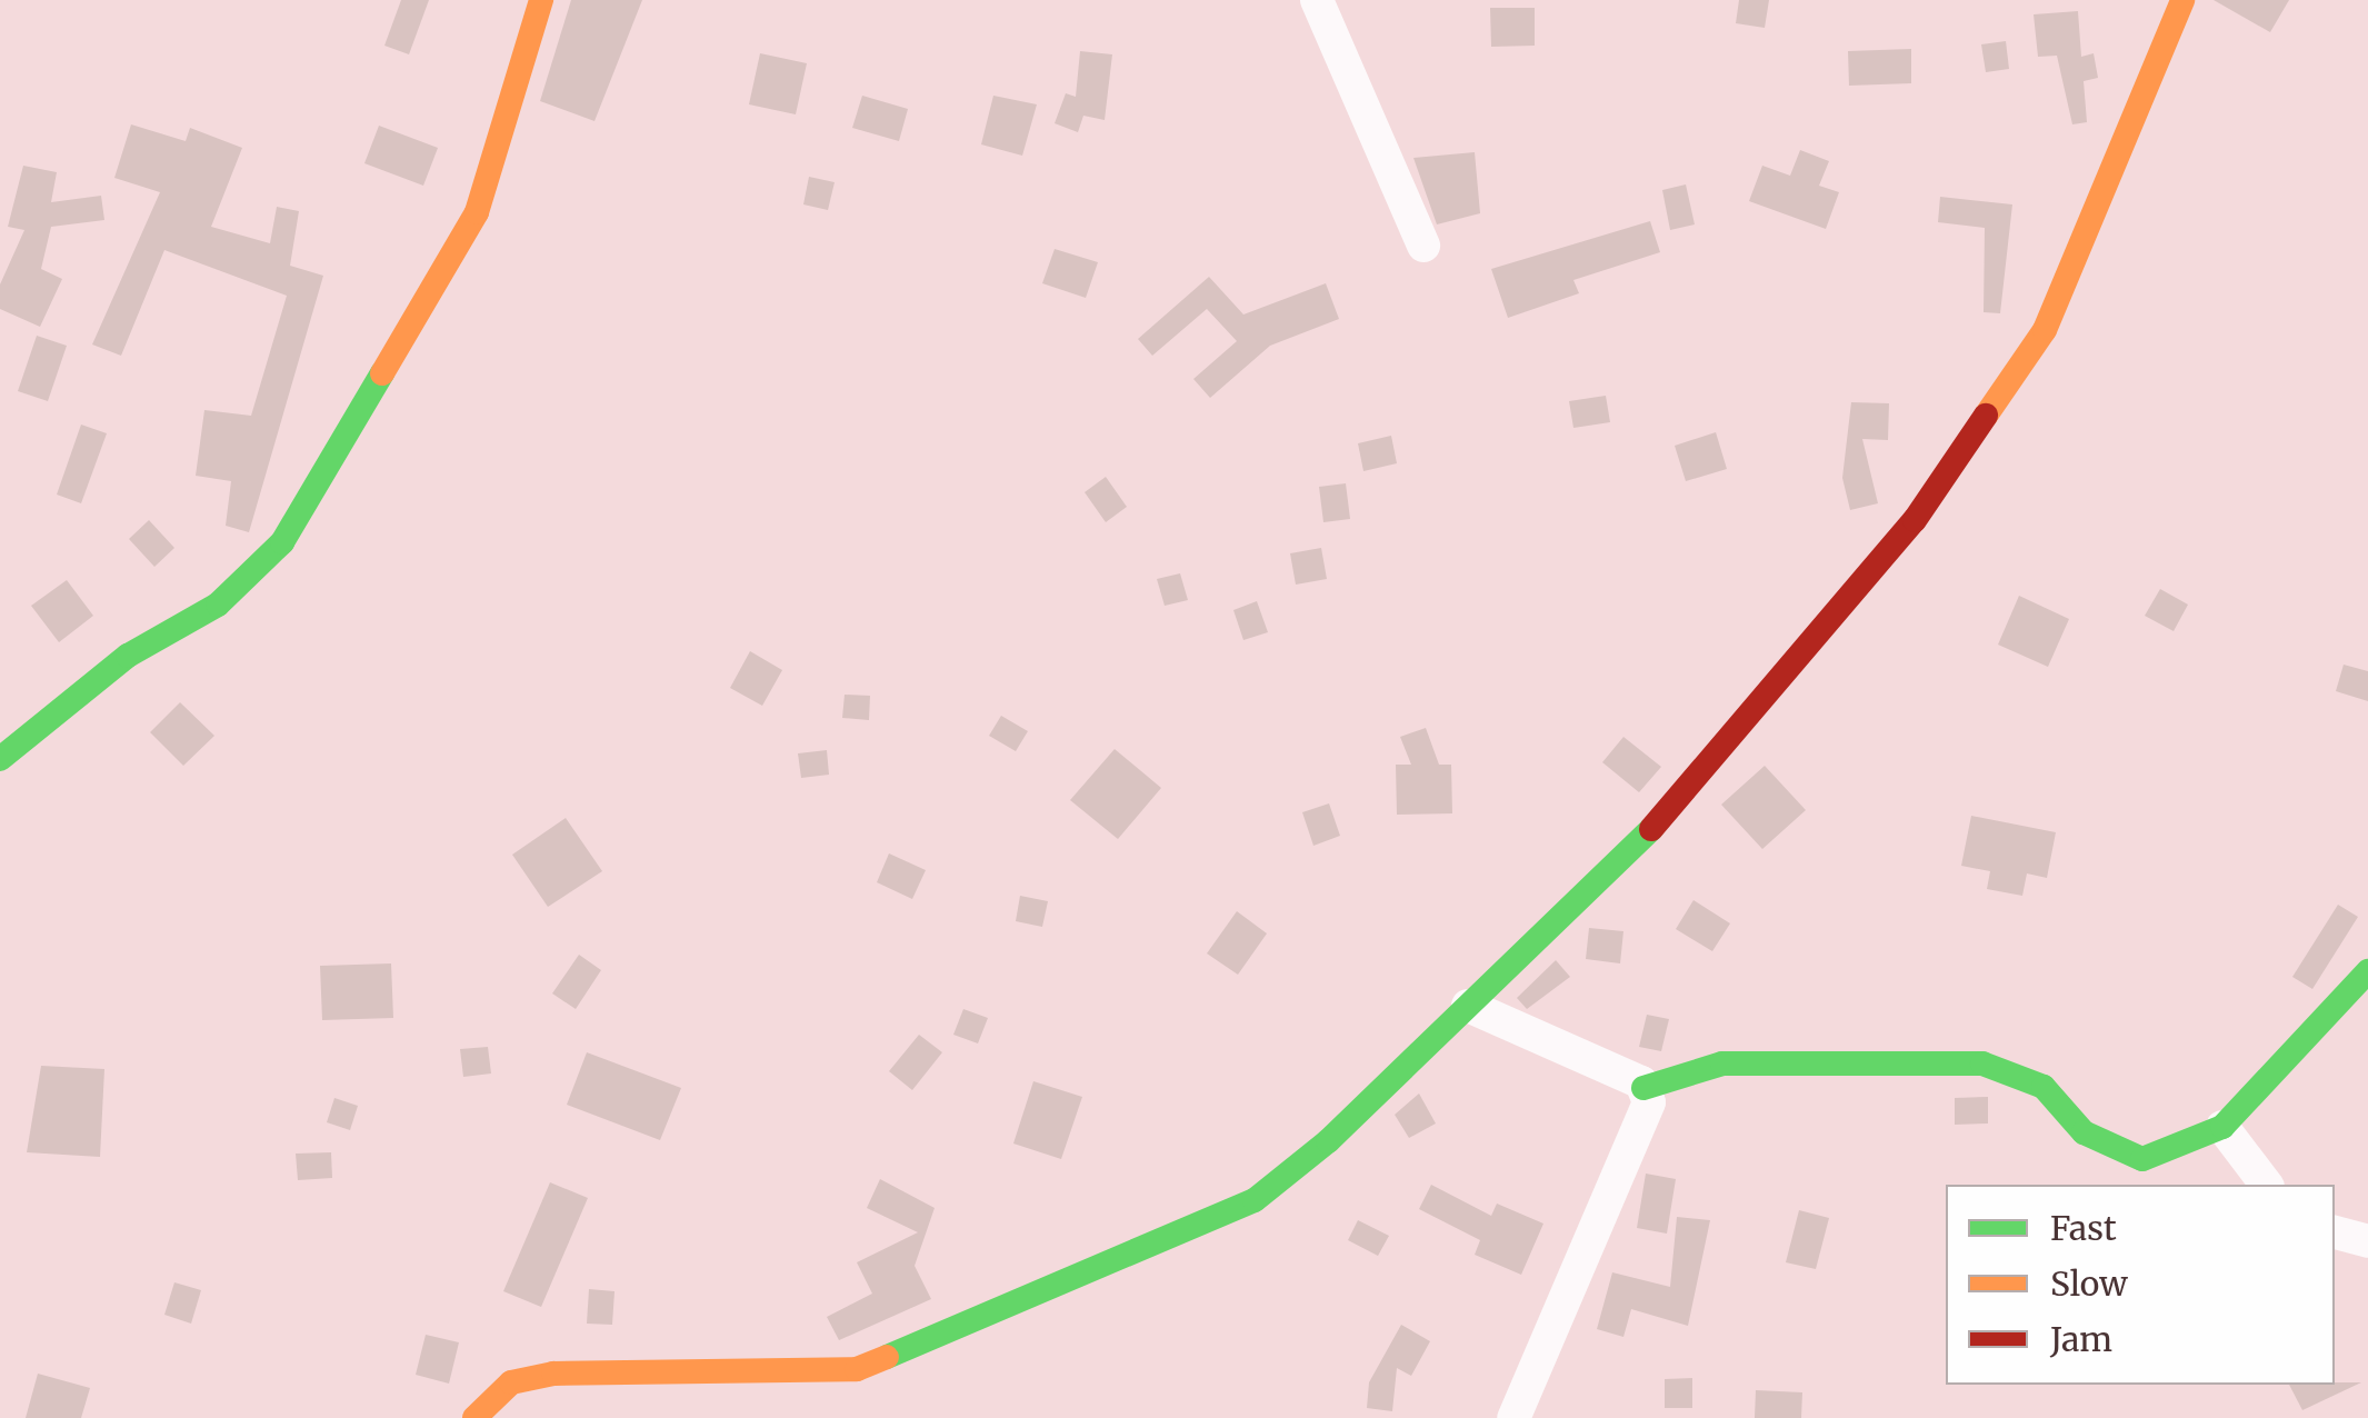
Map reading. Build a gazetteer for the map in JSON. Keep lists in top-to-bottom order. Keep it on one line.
{"legend":["Fast","Slow","Jam"]}
